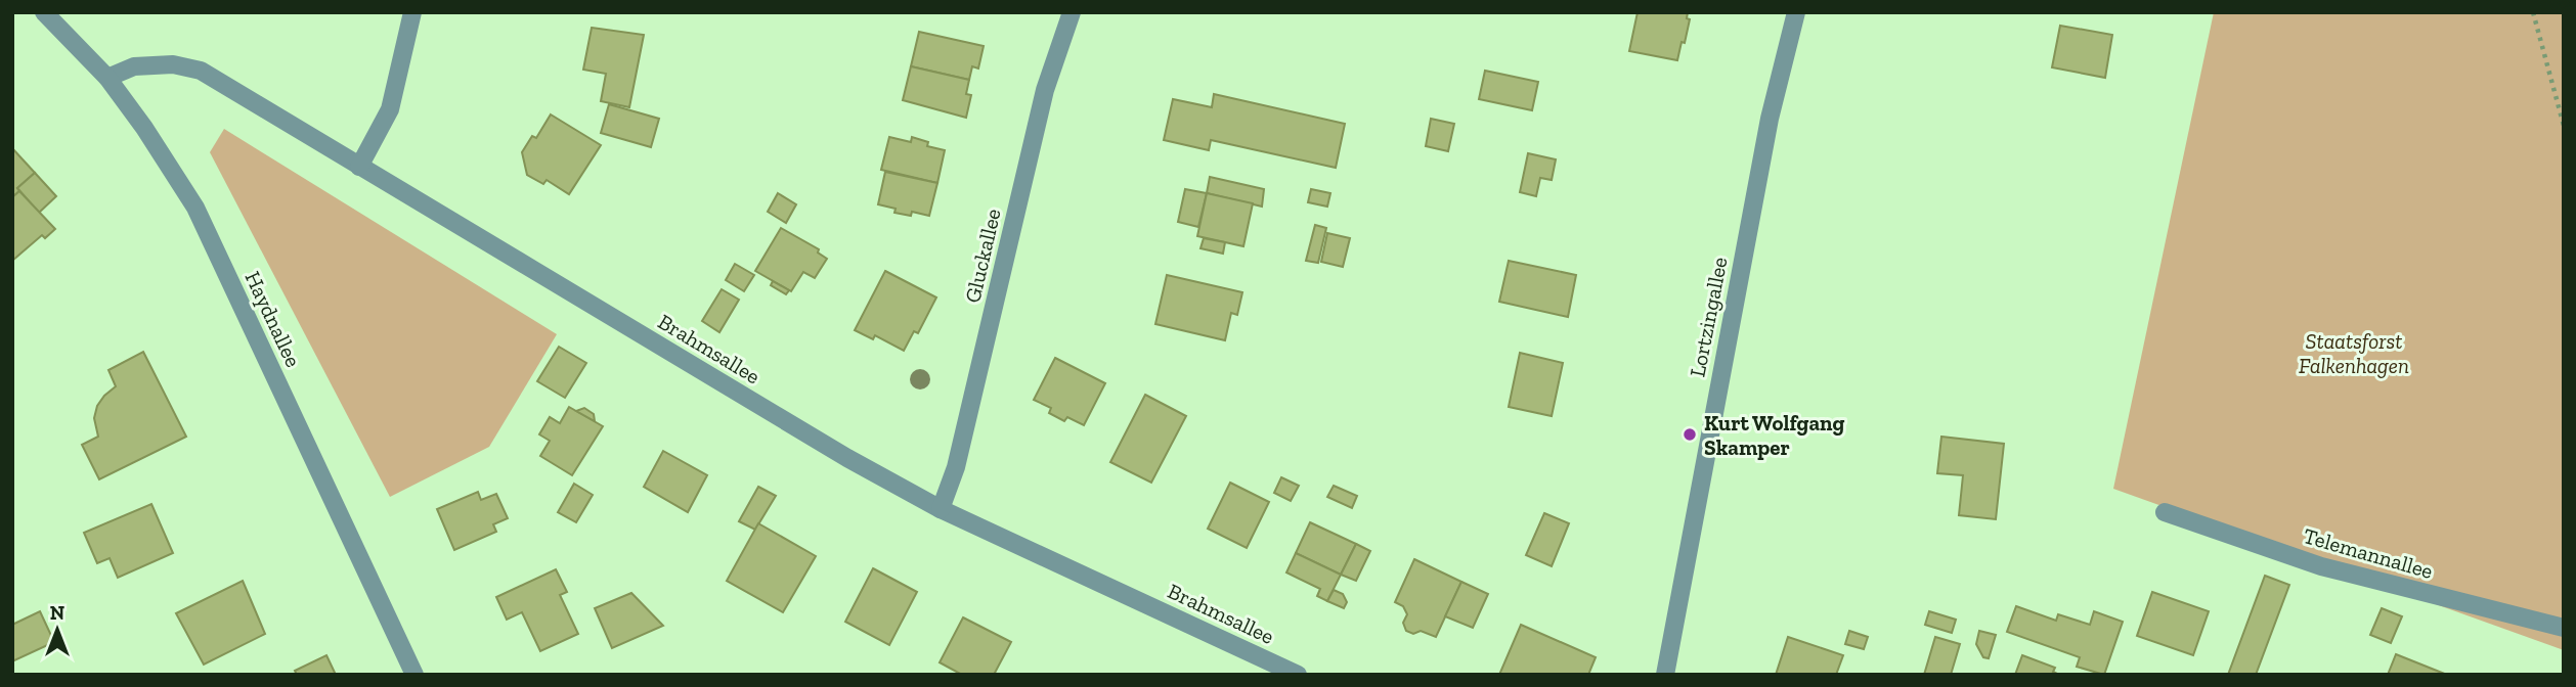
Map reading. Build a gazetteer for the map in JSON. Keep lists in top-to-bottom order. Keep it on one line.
{"streets":{"street":["Gluckallee","Lortzingallee","Haydnallee","Brahmsallee","Telemannallee"]},"crossings":[["Gluckallee","Brahmsallee"],["Haydnallee","Brahmsallee"]],"parks":["Staatsforst Falkenhagen"],"places":["Kurt Wolfgang Skamper"],"north":"top"}
